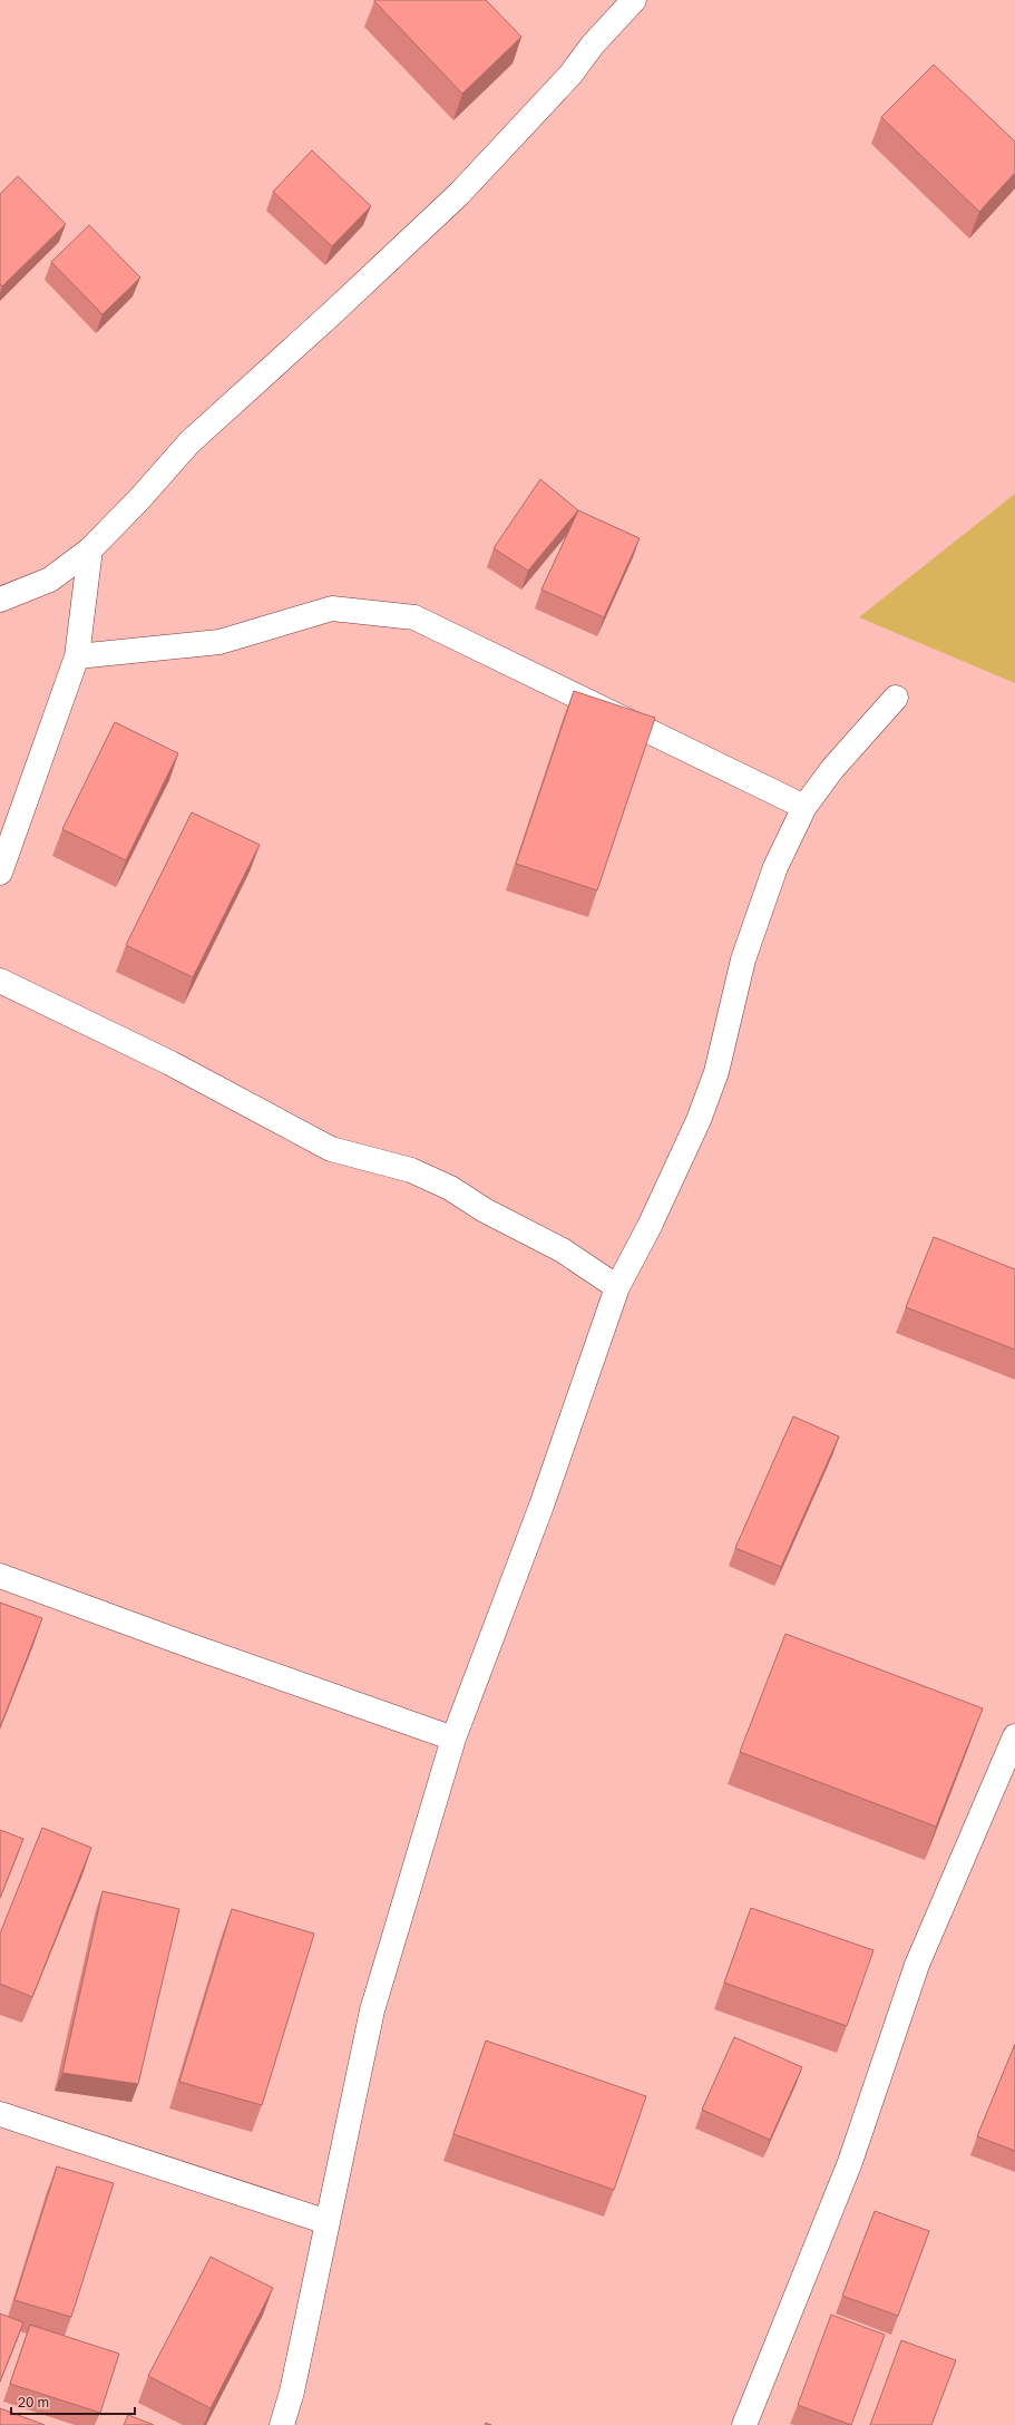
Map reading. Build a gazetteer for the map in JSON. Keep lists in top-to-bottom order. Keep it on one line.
{"scale_bar":"20 m"}
